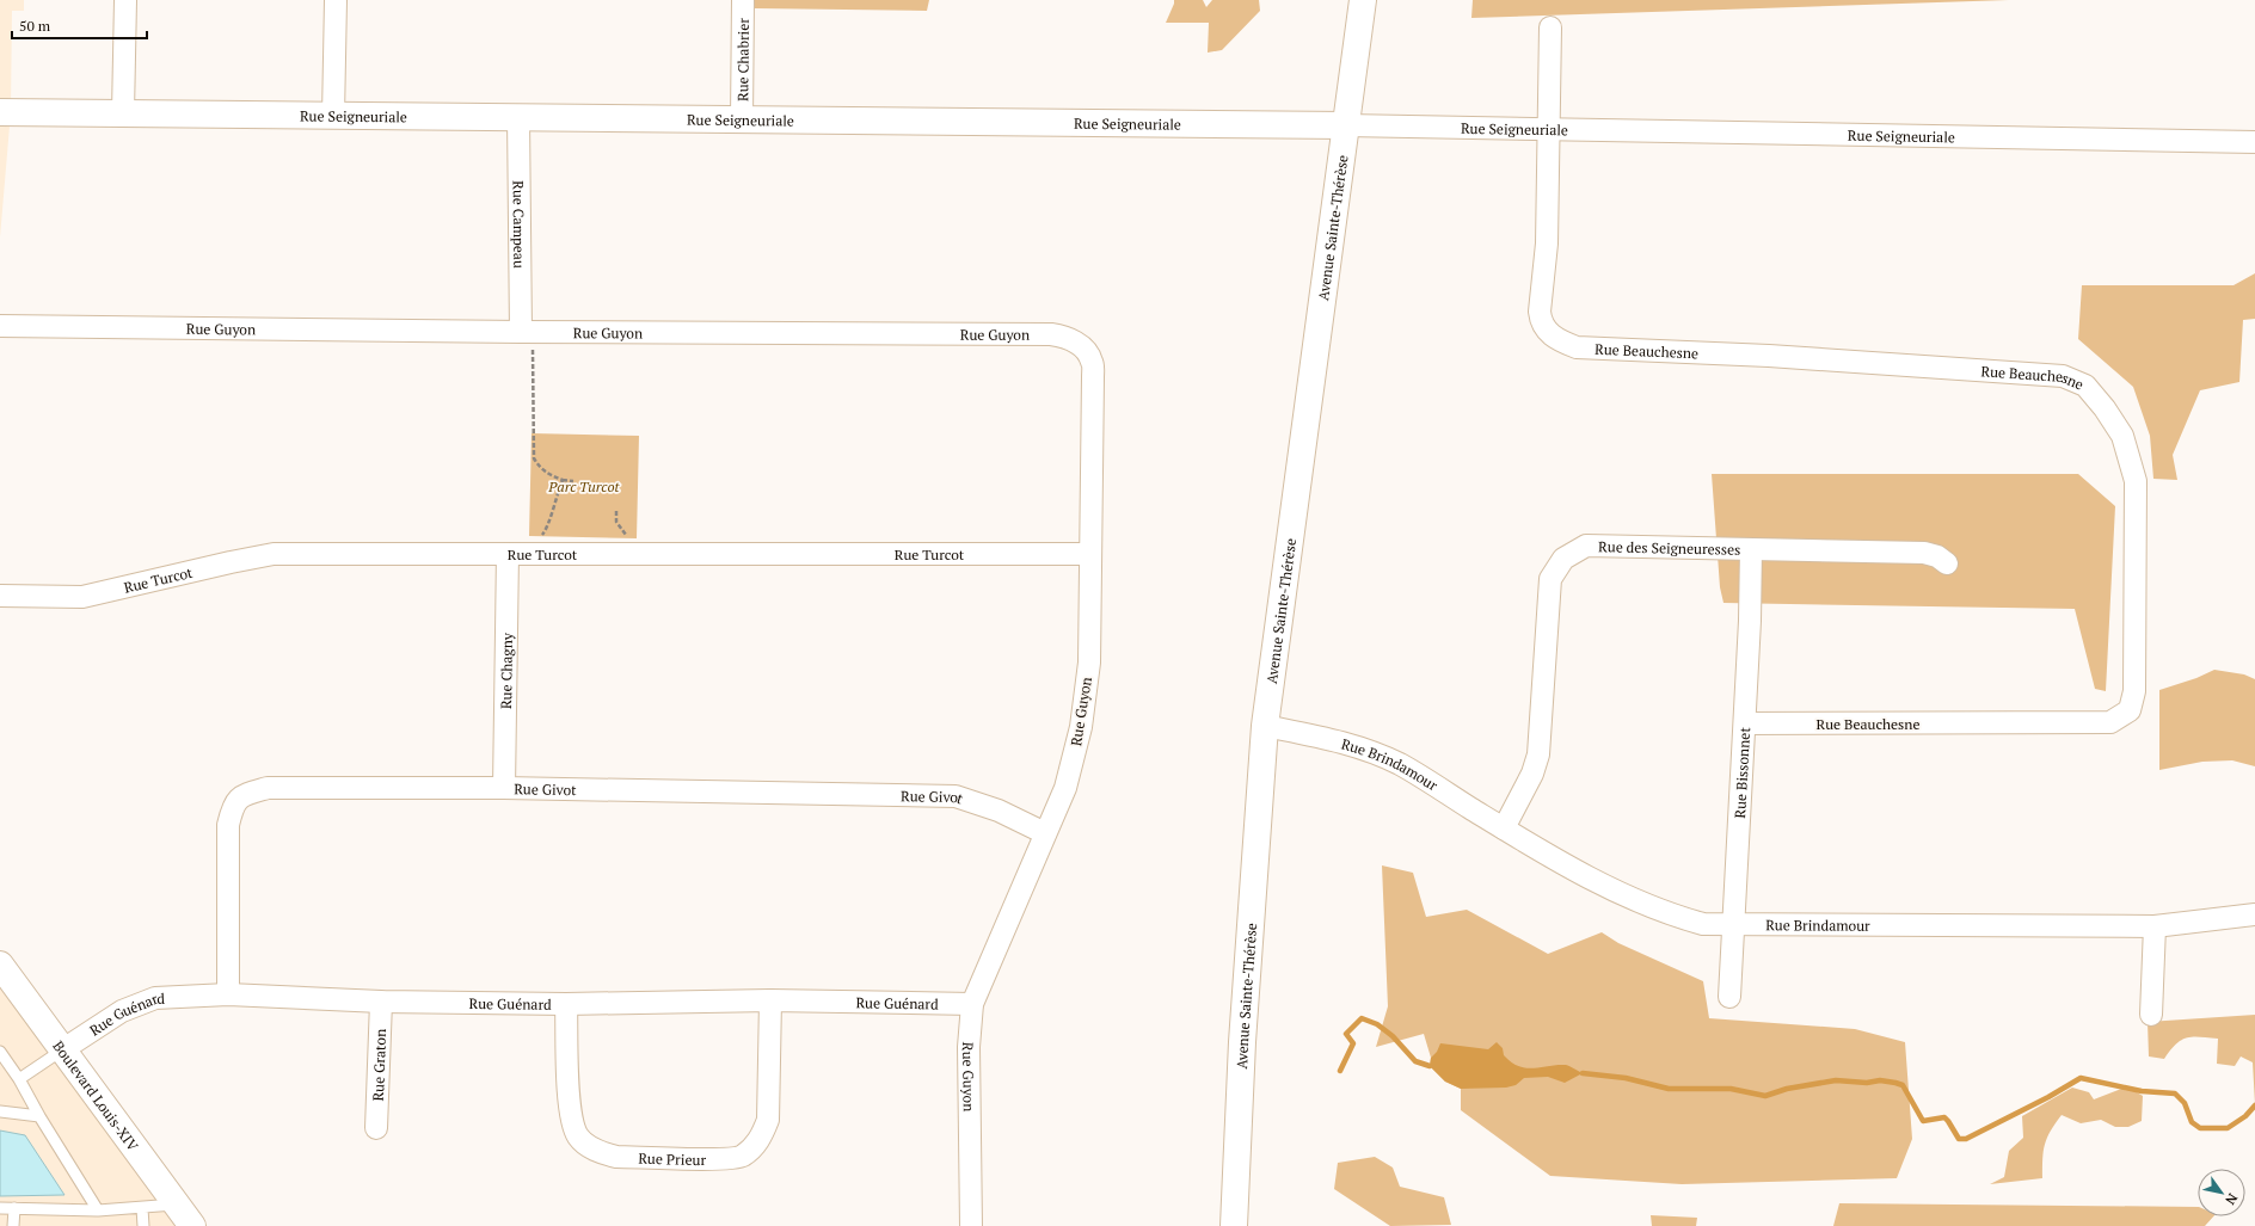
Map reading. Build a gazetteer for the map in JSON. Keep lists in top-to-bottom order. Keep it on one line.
{"streets":{"street":["Rue Chabrier","Rue Seigneuriale","Rue Campeau","Avenue Sainte-Thérèse","Rue Guyon","Rue Beauchesne","Rue des Seigneuresses","Rue Turcot","Rue Chagny","Rue Brindamour","Rue Bissonnet","Rue Givot","Rue Guénard","Rue Graton","Boulevard Louis-XIV","Rue Prieur"]},"crossings":[["Rue Chabrier","Rue Seigneuriale"],["Rue Seigneuriale","Rue Campeau"],["Rue Seigneuriale","Avenue Sainte-Thérèse"],["Rue Seigneuriale","Rue Beauchesne"],["Rue Campeau","Rue Guyon"],["Avenue Sainte-Thérèse","Rue Brindamour"],["Rue Guyon","Rue Turcot"],["Rue Guyon","Rue Givot"],["Rue Guyon","Rue Guénard"],["Rue Beauchesne","Rue Bissonnet"],["Rue des Seigneuresses","Rue Brindamour"],["Rue des Seigneuresses","Rue Bissonnet"],["Rue Turcot","Rue Chagny"],["Rue Chagny","Rue Givot"],["Rue Brindamour","Rue Bissonnet"],["Rue Givot","Rue Guénard"],["Rue Guénard","Rue Graton"],["Rue Guénard","Boulevard Louis-XIV"],["Rue Guénard","Rue Prieur"]],"parks":["Parc Turcot"],"scale_bar":"50 m","north":"bottom right"}
